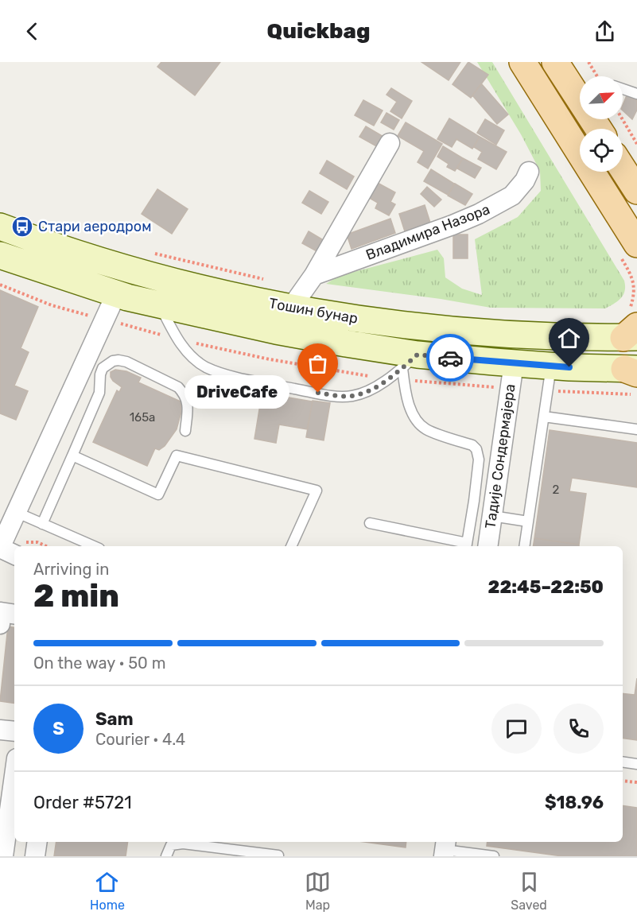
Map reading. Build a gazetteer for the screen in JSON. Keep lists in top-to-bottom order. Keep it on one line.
{"streets":{"main road":["Тошин бунар"],"street":["Владимира Назора","Тадије Сондермајера"]},"crossings":[["Тошин бунар","Тадије Сондермајера"]],"places":{"bus stop":["Стари аеродром"],"other":["DriveCafe"]},"house_numbers":["165a","2"],"north":"top right","page":{"header":"Quickbag","bubble":"DriveCafe","heading":["2 min","Arriving in","22:45–22:50"],"panel":["Sam","Courier · 4.4","Order #5721","$18.96"],"bar":"On the way · 50 m","round":"S","tabs":["Home","Map","Saved"]}}
